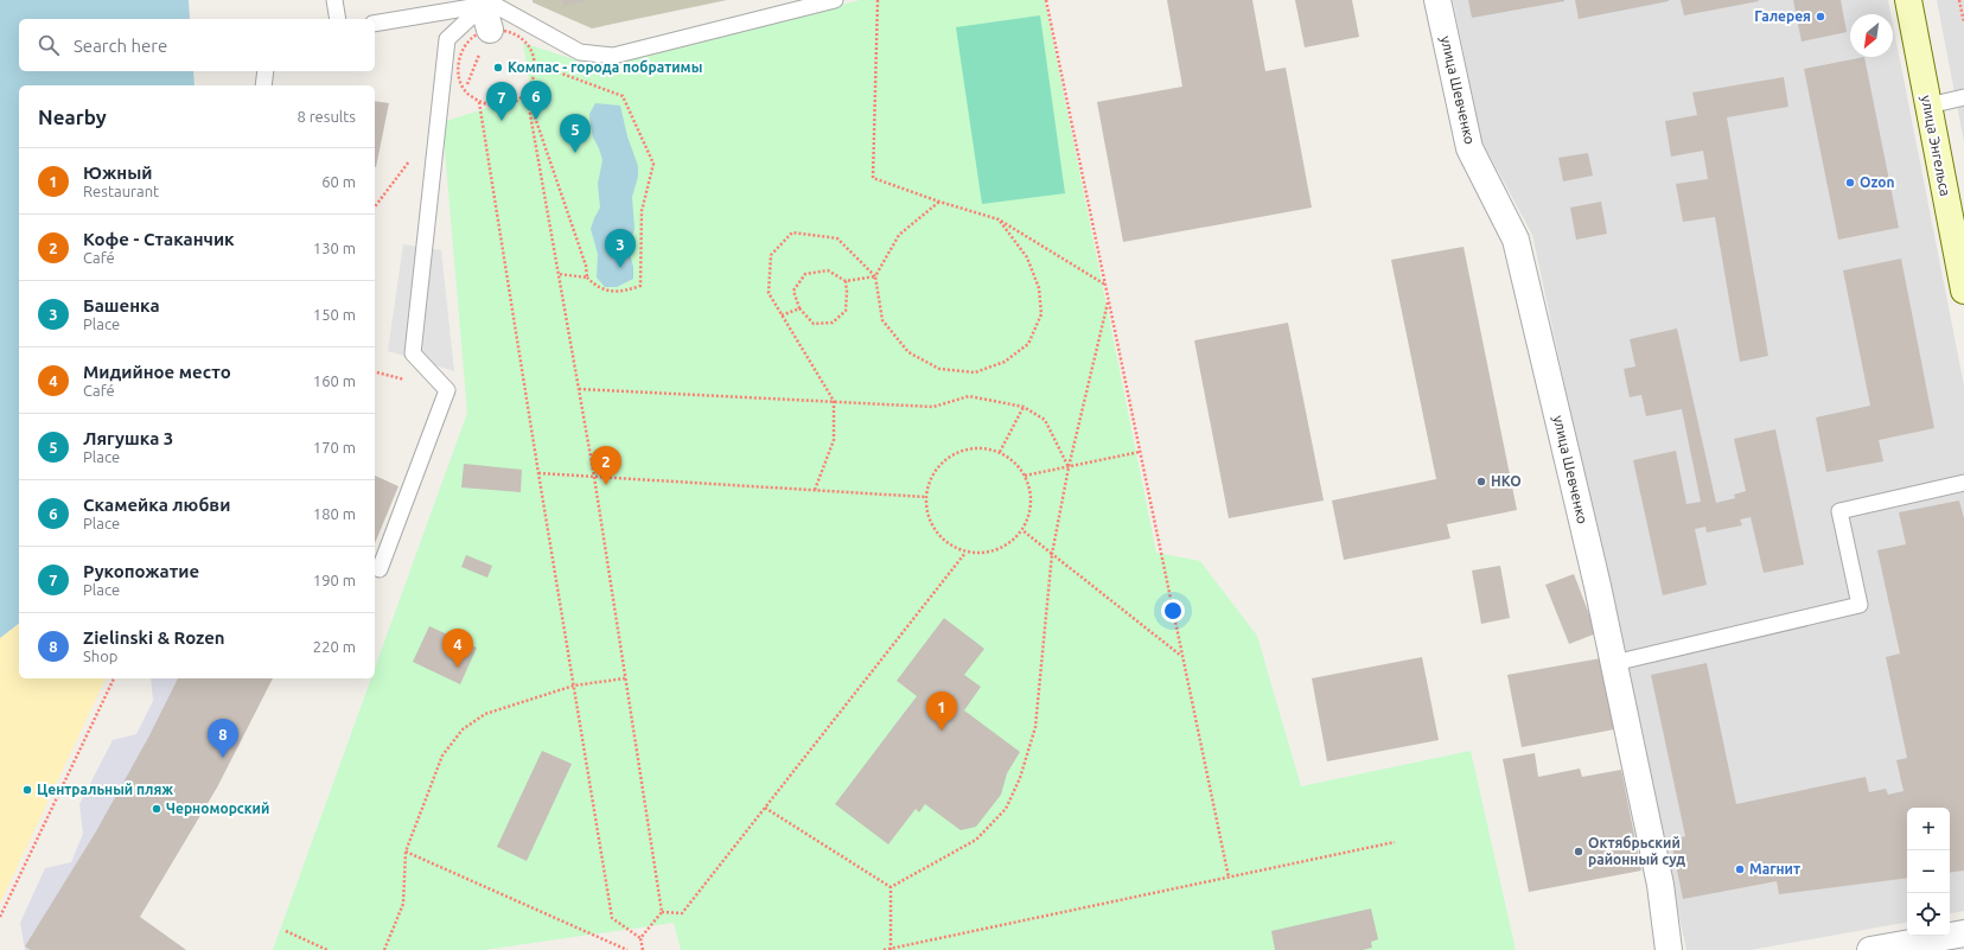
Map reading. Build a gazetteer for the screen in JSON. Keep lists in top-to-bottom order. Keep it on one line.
{"streets":{"street":["улица Шевченко","улица Энгельса"]},"places":["Галерея","Компас - города побратимы","Ozon","НКО","Центральный пляж","Черноморский","Октябрьский районный суд","Магнит"],"north":"bottom left","page":{"search":"Search here","pins":["6","7","5","3","2","4","1","8"],"heading":["Nearby","8 results"],"list":[{"mark":"1","name":"Южный","note":"Restaurant","value":"60 m"},{"mark":"2","name":"Кофе - Стаканчик","note":"Café","value":"130 m"},{"mark":"3","name":"Башенка","note":"Place","value":"150 m"},{"mark":"4","name":"Мидийное место","note":"Café","value":"160 m"},{"mark":"5","name":"Лягушка 3","note":"Place","value":"170 m"},{"mark":"6","name":"Скамейка любви","note":"Place","value":"180 m"},{"mark":"7","name":"Рукопожатие","note":"Place","value":"190 m"},{"mark":"8","name":"Zielinski & Rozen","note":"Shop","value":"220 m"}],"map_buttons":["+","−"]}}
